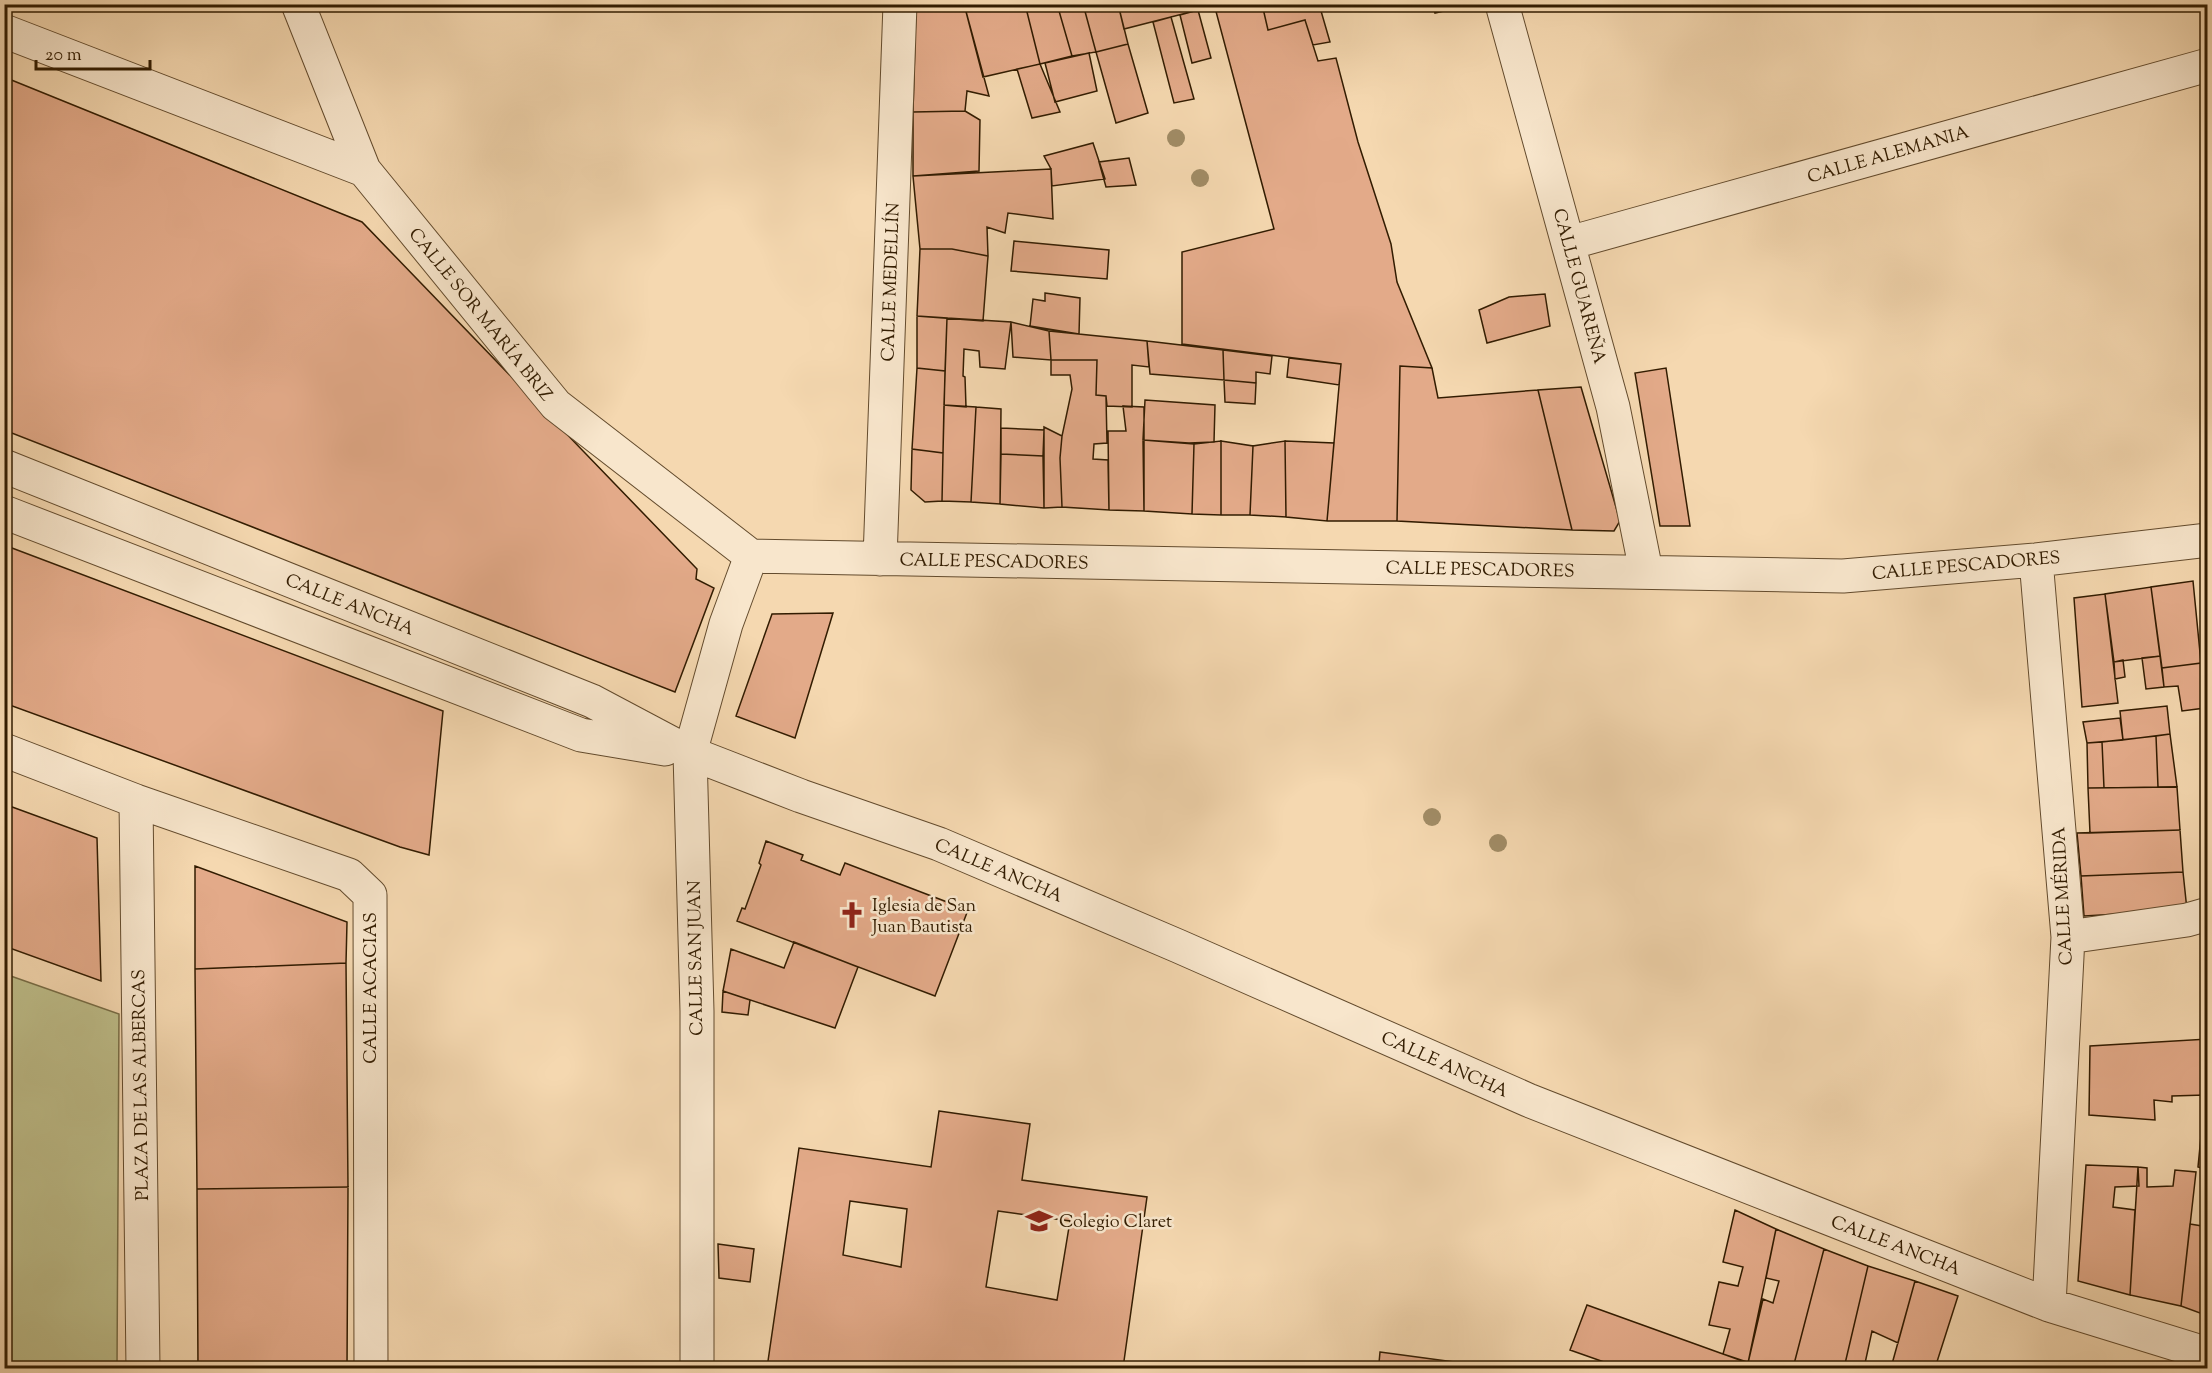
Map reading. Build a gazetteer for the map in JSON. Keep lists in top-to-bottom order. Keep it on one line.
{"streets":{"street":["CALLE ALEMANIA","CALLE MEDELLÍN","CALLE GUAREÑA","CALLE SOR MARÍA BRIZ","CALLE PESCADORES","CALLE ANCHA","CALLE MÉRIDA","CALLE SAN JUAN","CALLE ACACIAS","PLAZA DE LAS ALBERCAS"]},"crossings":[["CALLE ALEMANIA","CALLE GUAREÑA"],["CALLE MEDELLÍN","CALLE PESCADORES"],["CALLE GUAREÑA","CALLE PESCADORES"],["CALLE SOR MARÍA BRIZ","CALLE PESCADORES"],["CALLE SOR MARÍA BRIZ","CALLE SAN JUAN"],["CALLE PESCADORES","CALLE MÉRIDA"],["CALLE PESCADORES","CALLE SAN JUAN"],["CALLE ANCHA","CALLE MÉRIDA"],["CALLE ANCHA","CALLE SAN JUAN"],["CALLE ACACIAS","PLAZA DE LAS ALBERCAS"]],"places":{"church":["Iglesia de San Juan Bautista"],"school or university":["Colegio Claret"]},"scale_bar":"20 m"}
